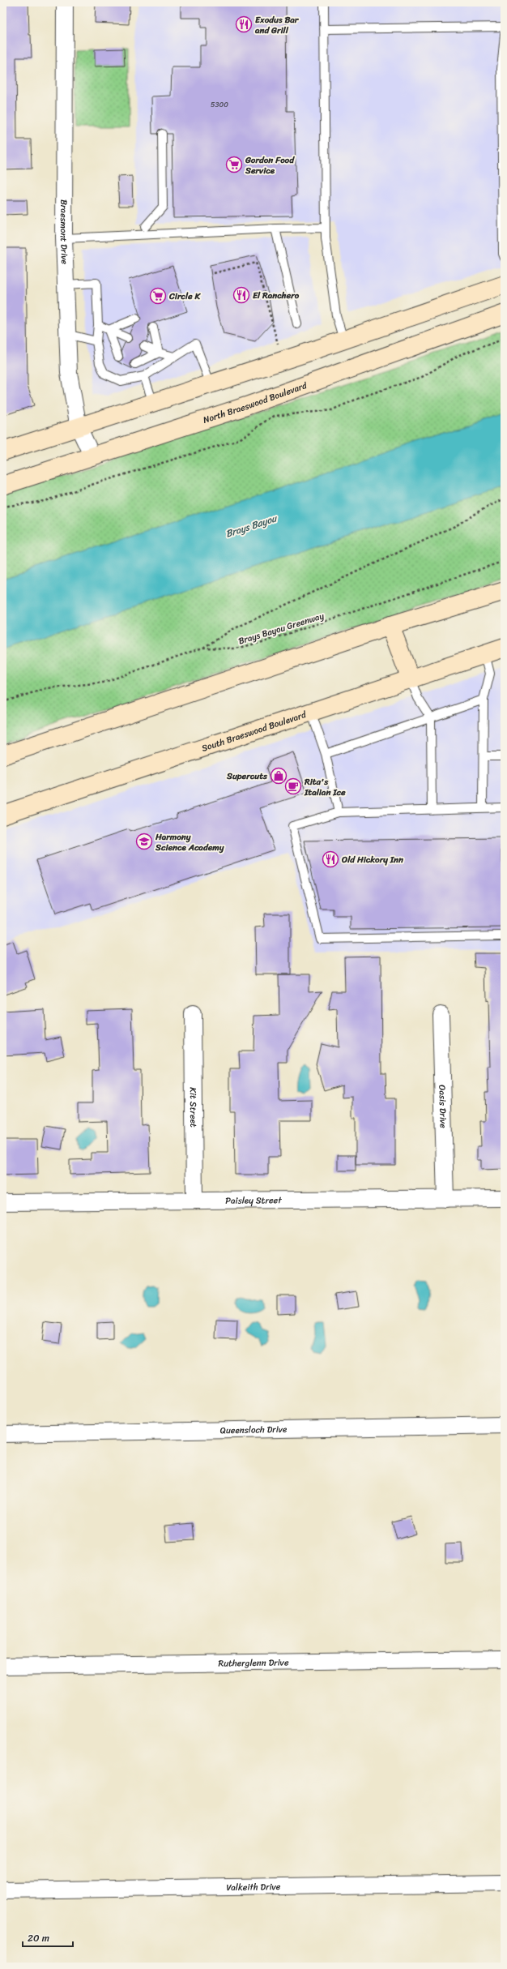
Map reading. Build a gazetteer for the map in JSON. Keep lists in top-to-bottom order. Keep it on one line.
{"streets":{"main road":["North Braeswood Boulevard","South Braeswood Boulevard"],"street":["Braesmont Drive","Oasis Drive","Kit Street","Paisley Street","Queensloch Drive","Rutherglenn Drive","Valkeith Drive"],"path":["Brays Bayou Greenway"]},"crossings":[["Braesmont Drive","North Braeswood Boulevard"],["Oasis Drive","Paisley Street"],["Kit Street","Paisley Street"]],"water":["Brays Bayou"],"places":{"restaurant":["Exodus Bar and Grill","El Ranchero","Old Hickory Inn"],"supermarket":["Gordon Food Service","Circle K"],"shop":["Supercuts"],"cafe":["Rita's Italian Ice"],"school or university":["Harmony Science Academy"]},"house_numbers":["5300"],"scale_bar":"20 m"}
